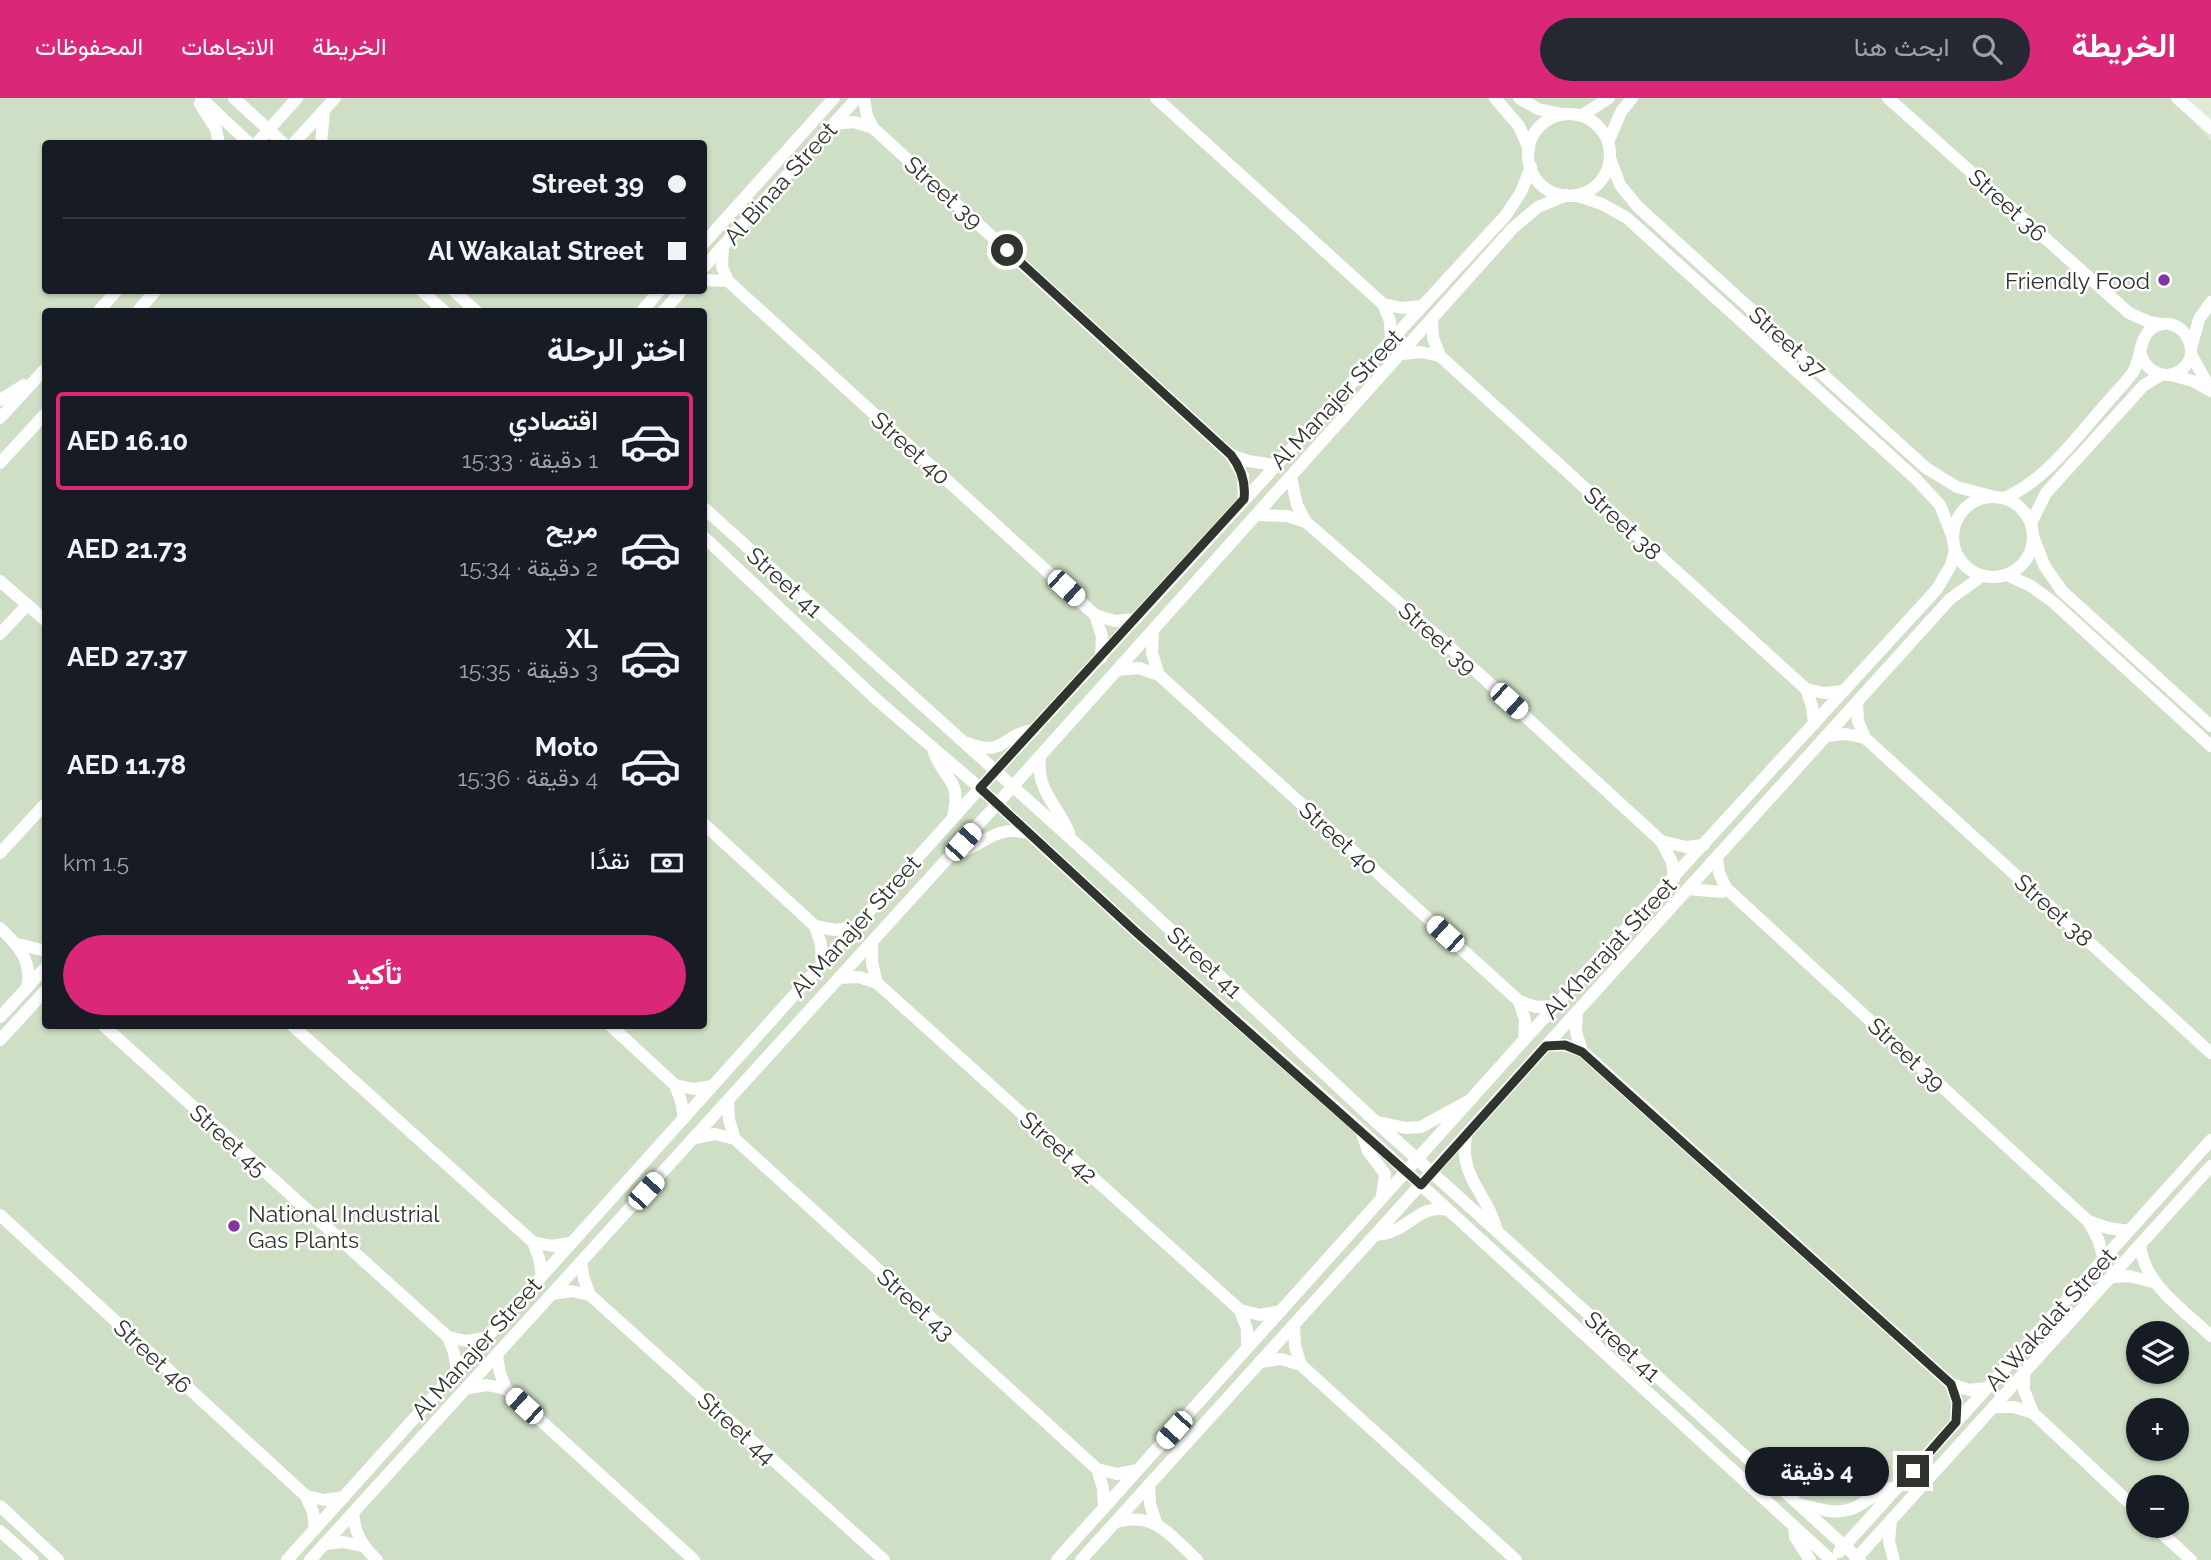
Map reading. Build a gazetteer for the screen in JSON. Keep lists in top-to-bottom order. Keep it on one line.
{"streets":{"street":["Al Binaa Street","Street 39","Street 36","Street 37","Al Manajer Street","Street 40","Street 38","Street 41","Al Kharajat Street","Street 45","Street 42","Street 43","Al Wakalat Street","Street 46","Street 44"]},"crossings":[["Street 39","Al Manajer Street"],["Street 39","Al Kharajat Street"],["Street 39","Al Wakalat Street"],["Street 37","Al Manajer Street"],["Street 37","Al Kharajat Street"],["Al Manajer Street","Street 41"],["Street 41","Al Kharajat Street"],["Street 41","Al Wakalat Street"]],"places":["Friendly Food","National Industrial Gas Plants"],"page":{"header":"الخريطة","search":"ابحث هنا","nav":["الخريطة","الاتجاهات","المحفوظات"],"banner":["Street 39","Al Wakalat Street"],"heading":"اختر الرحلة","list":[{"name":"اقتصادي","note":"1 دقيقة · 15:33","value":"AED 16.10"},{"name":"مريح","note":"2 دقيقة · 15:34","value":"AED 21.73"},{"name":"XL","note":"3 دقيقة · 15:35","value":"AED 27.37"},{"name":"Moto","note":"4 دقيقة · 15:36","value":"AED 11.78"}],"pay":["نقدًا","1.5 km"],"buttons":"تأكيد","map_buttons":["+","−"],"bubble":"4 دقيقة"}}
